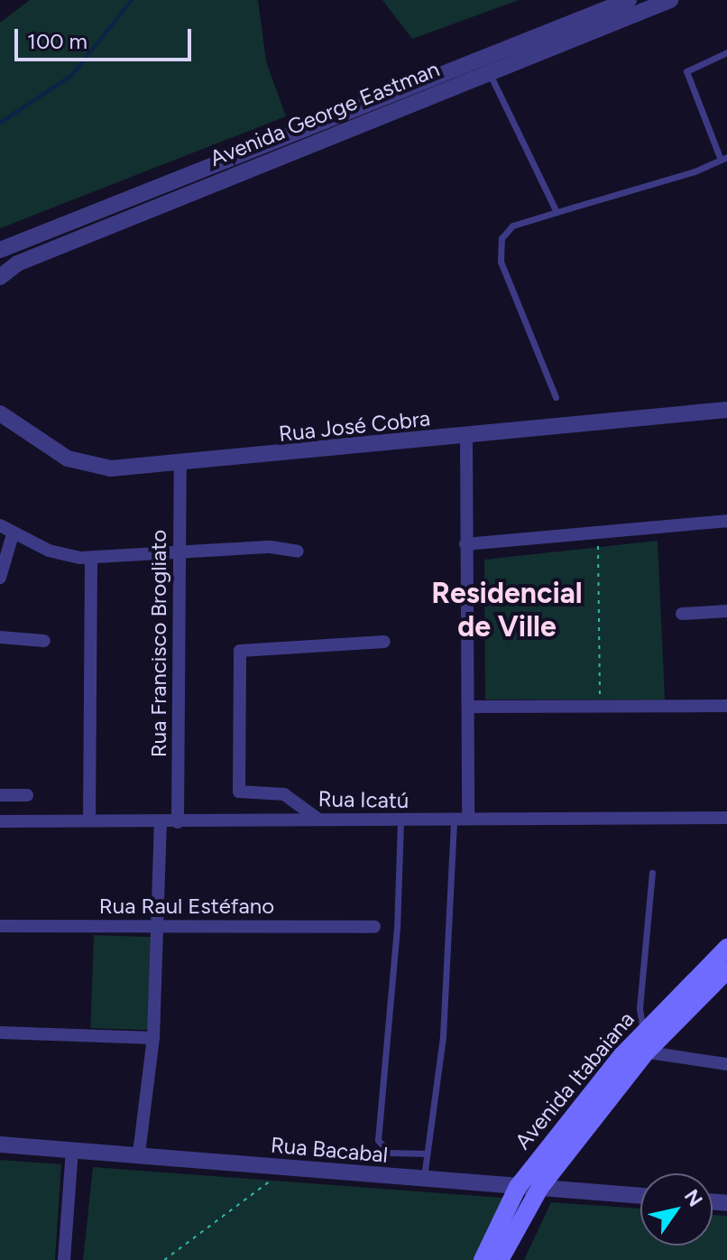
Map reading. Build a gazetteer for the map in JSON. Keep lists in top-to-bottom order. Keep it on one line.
{"streets":{"main road":["Avenida Itabaiana"],"street":["Avenida George Eastman","Rua José Cobra","Rua Francisco Brogliato","Rua Icatú","Rua Raul Estéfano","Rua Bacabal"]},"crossings":[["Rua José Cobra","Rua Francisco Brogliato"],["Rua Francisco Brogliato","Rua Icatú"],["Avenida Itabaiana","Rua Bacabal"]],"districts":["Residencial de Ville"],"scale_bar":"100 m","north":"top right"}
